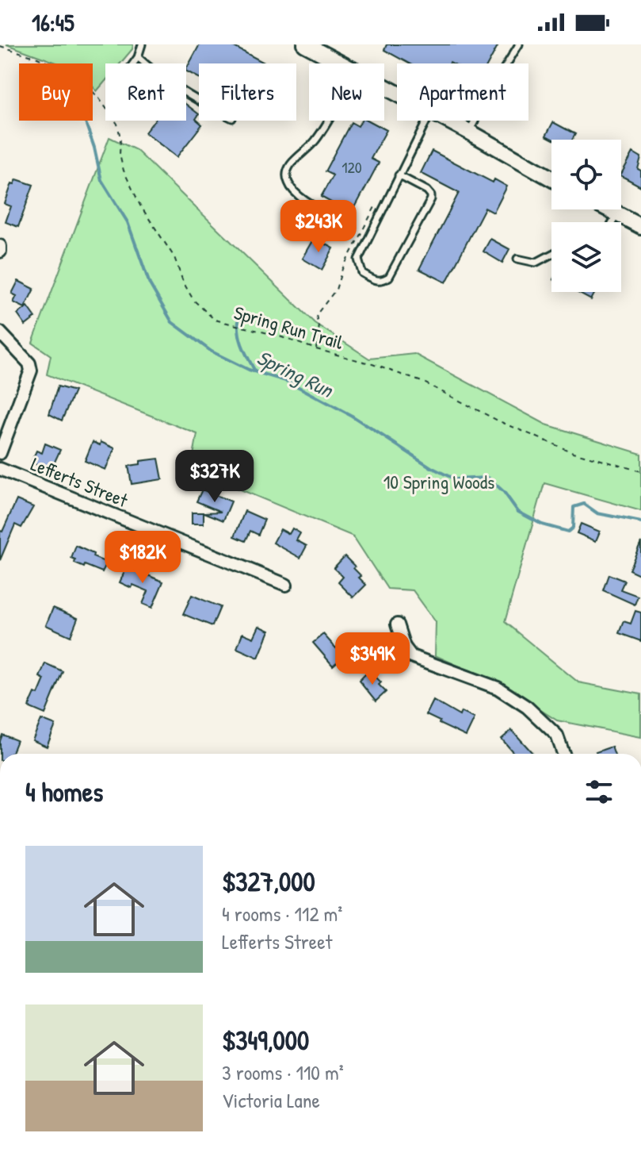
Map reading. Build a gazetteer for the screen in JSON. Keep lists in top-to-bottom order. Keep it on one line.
{"streets":{"street":["Lefferts Street"],"path":["Spring Run Trail"]},"water":["Spring Run"],"parks":["10 Spring Woods"],"house_numbers":["120"],"page":{"status":"16:45","chip":["Buy","Rent","Filters","New","Apartment"],"price":["$243K","$327K","$182K","$349K"],"heading":"4 homes","list":[{"name":"$327,000","note":"4 rooms · 112 m² · Lefferts Street"},{"name":"$349,000","note":"3 rooms · 110 m² · Victoria Lane"}]}}
